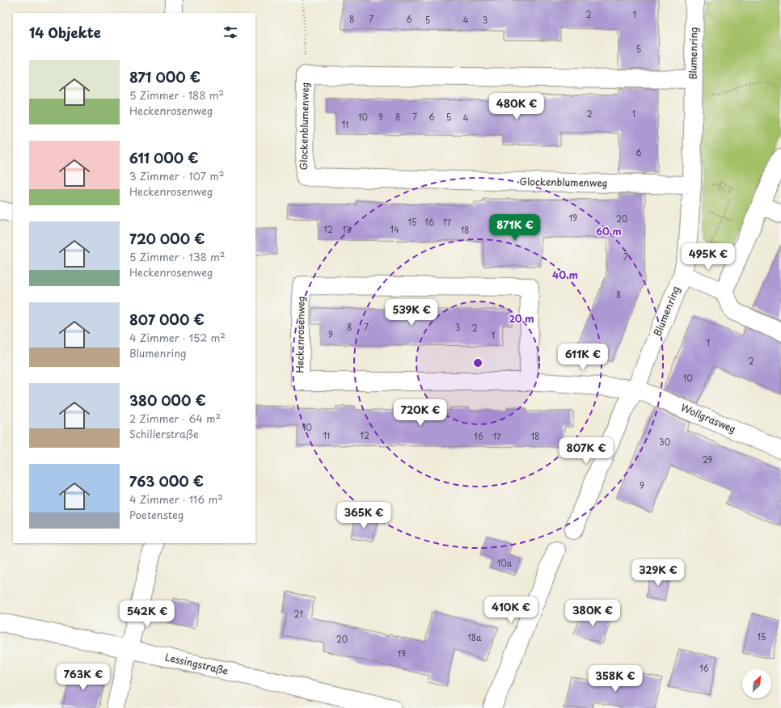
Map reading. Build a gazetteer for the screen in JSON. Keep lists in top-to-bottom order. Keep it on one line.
{"streets":{"street":["Blumenring","Glockenblumenweg","Heckenrosenweg","Wollgrasweg","Lessingstraße"]},"crossings":[["Blumenring","Glockenblumenweg"],["Blumenring","Heckenrosenweg"],["Blumenring","Wollgrasweg"],["Heckenrosenweg","Wollgrasweg"]],"house_numbers":["2","1","8","7","6","5","4","3","5","2","1","10","9","8","7","6","5","4","11","6","19","20","15","16","17","12","13","14","18","7","8","8","7","3","2","9","1","1","2","10","10","11","12","16","17","18","30","29","9","10a","21","15","18a","20","19","16"],"north":"top right","page":{"heading":"14 Objekte","list":[{"name":"871 000 €","note":"5 Zimmer · 188 m² · Heckenrosenweg"},{"name":"611 000 €","note":"3 Zimmer · 107 m² · Heckenrosenweg"},{"name":"720 000 €","note":"5 Zimmer · 138 m² · Heckenrosenweg"},{"name":"807 000 €","note":"4 Zimmer · 152 m² · Blumenring"},{"name":"380 000 €","note":"2 Zimmer · 64 m² · Schillerstraße"},{"name":"763 000 €","note":"4 Zimmer · 116 m² · Poetensteg"}],"price":["480K €","871K €","495K €","539K €","611K €","720K €","807K €","365K €","329K €","410K €","380K €","542K €","763K €","358K €"]},"rings":["60 m","40 m","20 m"]}
